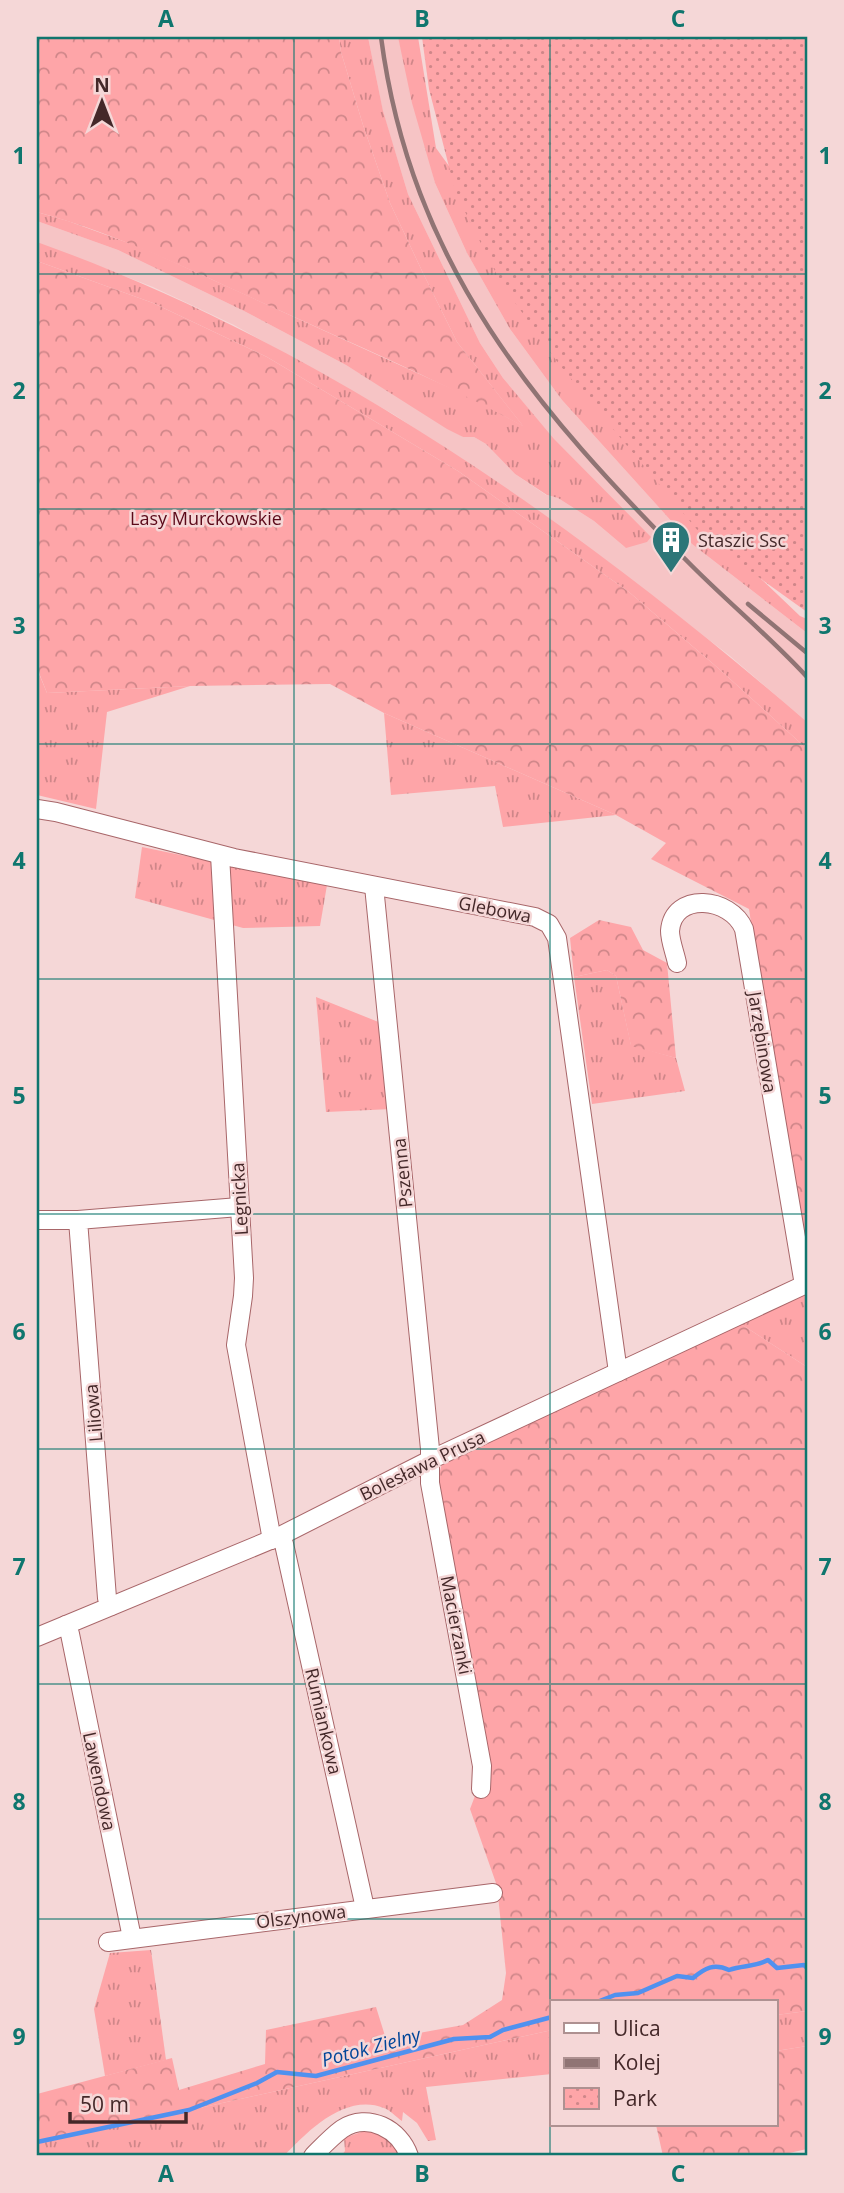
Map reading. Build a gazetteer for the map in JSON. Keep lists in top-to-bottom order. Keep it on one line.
{"streets":{"street":["Glebowa","Jarzębinowa","Pszenna","Legnicka","Liliowa","Bolesława Prusa","Macierzanki","Rumiankowa","Lawendowa","Olszynowa"]},"crossings":[["Glebowa","Pszenna"],["Glebowa","Legnicka"],["Glebowa","Bolesława Prusa"],["Jarzębinowa","Bolesława Prusa"],["Pszenna","Bolesława Prusa"],["Pszenna","Macierzanki"],["Legnicka","Bolesława Prusa"],["Legnicka","Rumiankowa"],["Liliowa","Bolesława Prusa"],["Bolesława Prusa","Macierzanki"],["Bolesława Prusa","Rumiankowa"],["Bolesława Prusa","Lawendowa"],["Rumiankowa","Olszynowa"],["Lawendowa","Olszynowa"]],"water":["Potok Zielny"],"parks":["Lasy Murckowskie"],"places":{"building":["Staszic Ssc"]},"legend":["Ulica","Kolej","Park"],"scale_bar":"50 m","north":"top","grid":{"columns":["A","B","C"],"rows":["1","2","3","4","5","6","7","8","9"]}}
